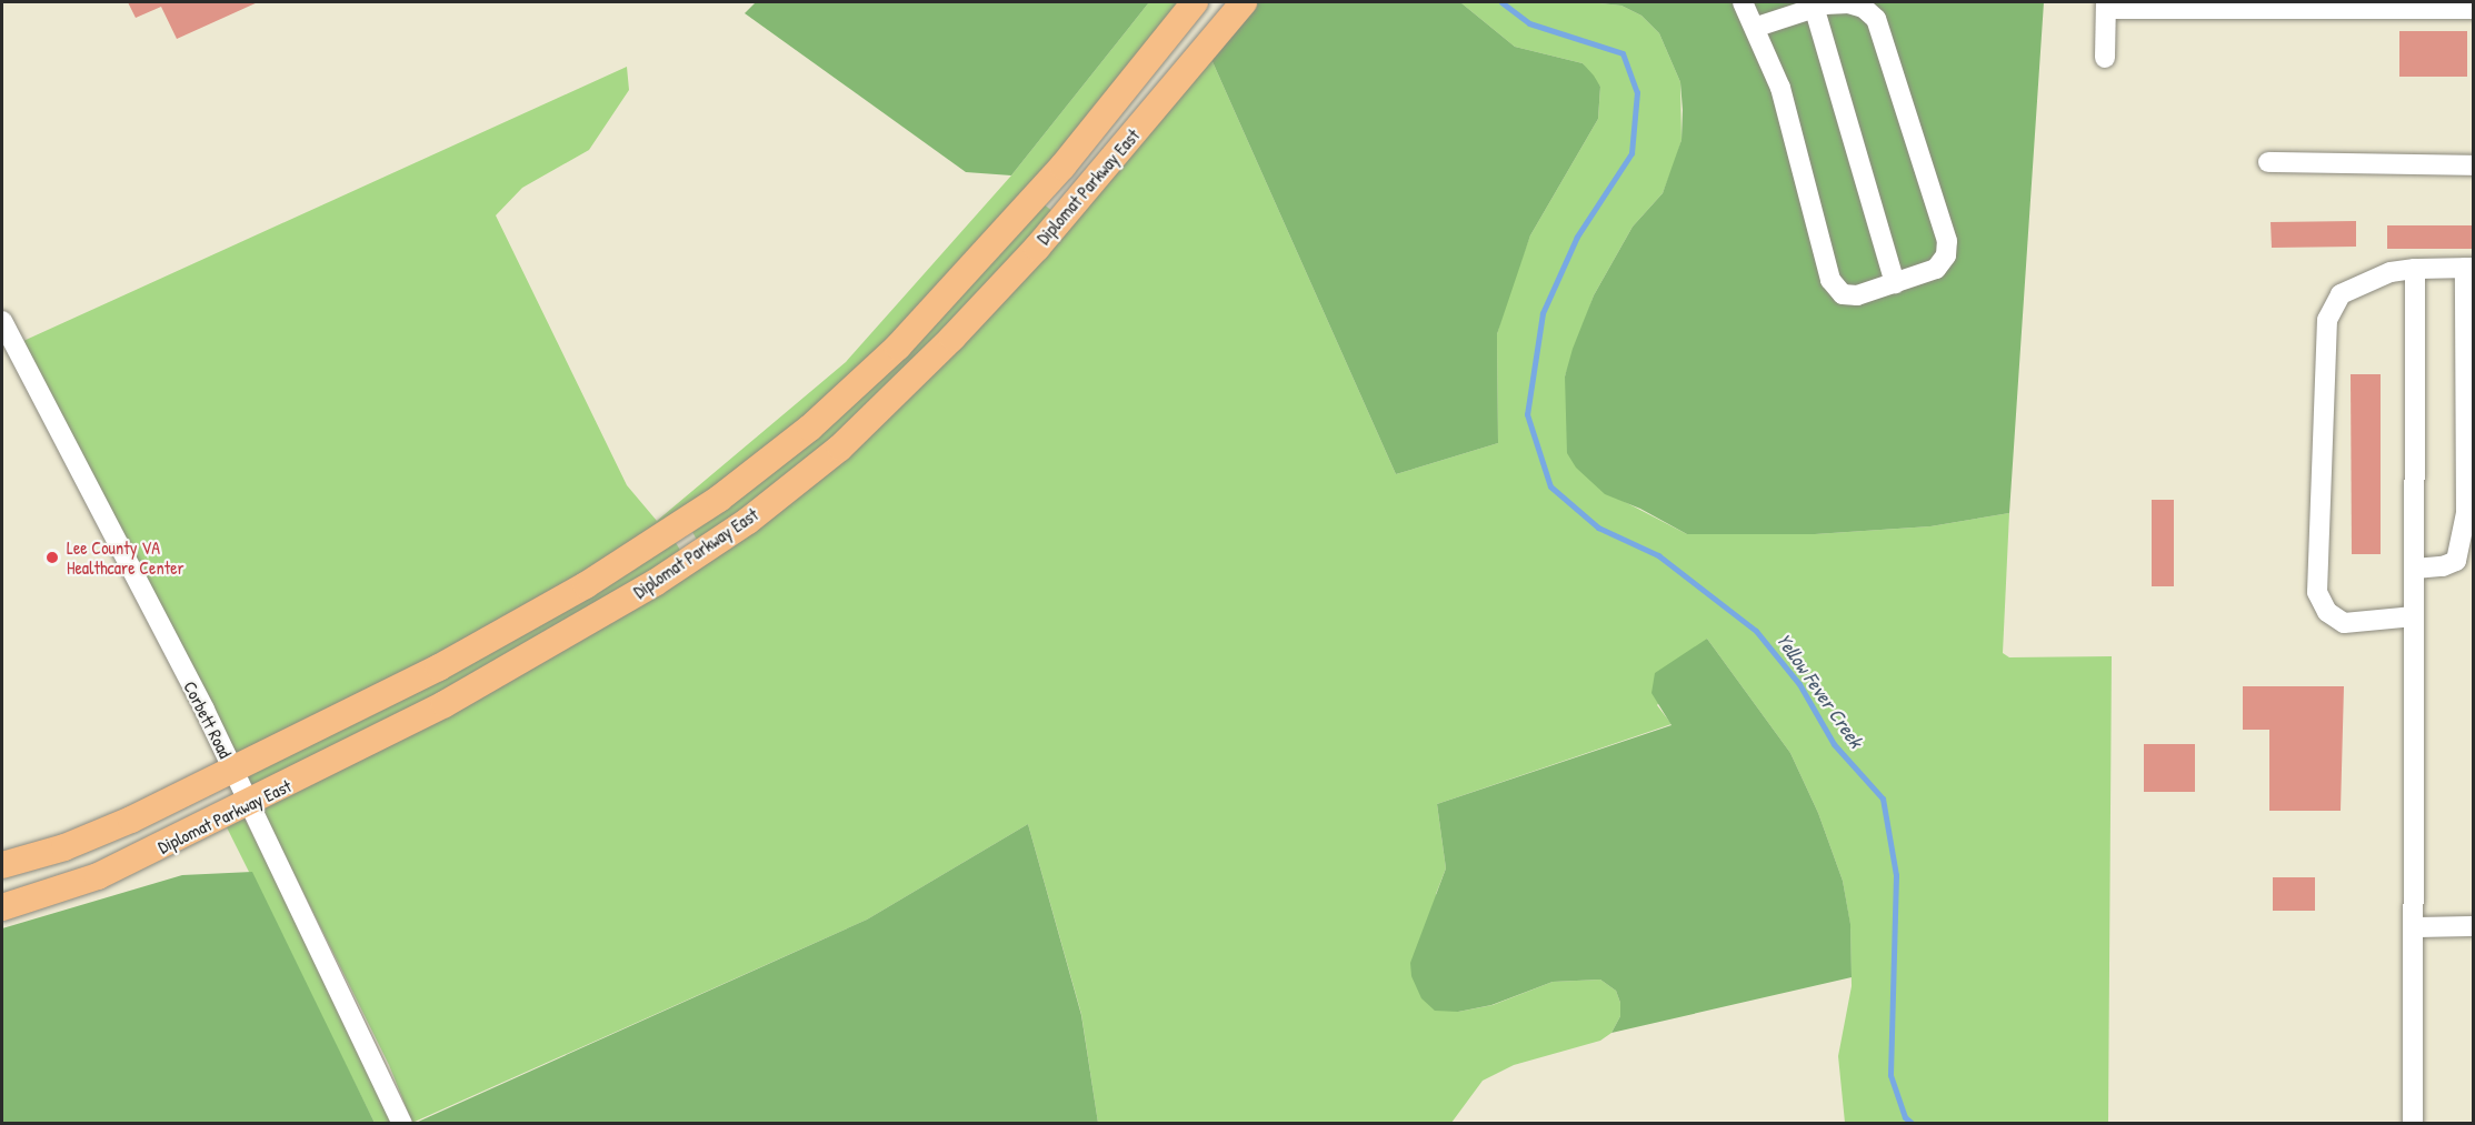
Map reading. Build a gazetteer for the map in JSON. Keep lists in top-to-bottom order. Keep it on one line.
{"streets":{"main road":["Diplomat Parkway East"],"street":["Corbett Road"]},"crossings":[["Diplomat Parkway East","Corbett Road"]],"water":["Yellow Fever Creek"],"places":["Lee County VA Healthcare Center"]}
